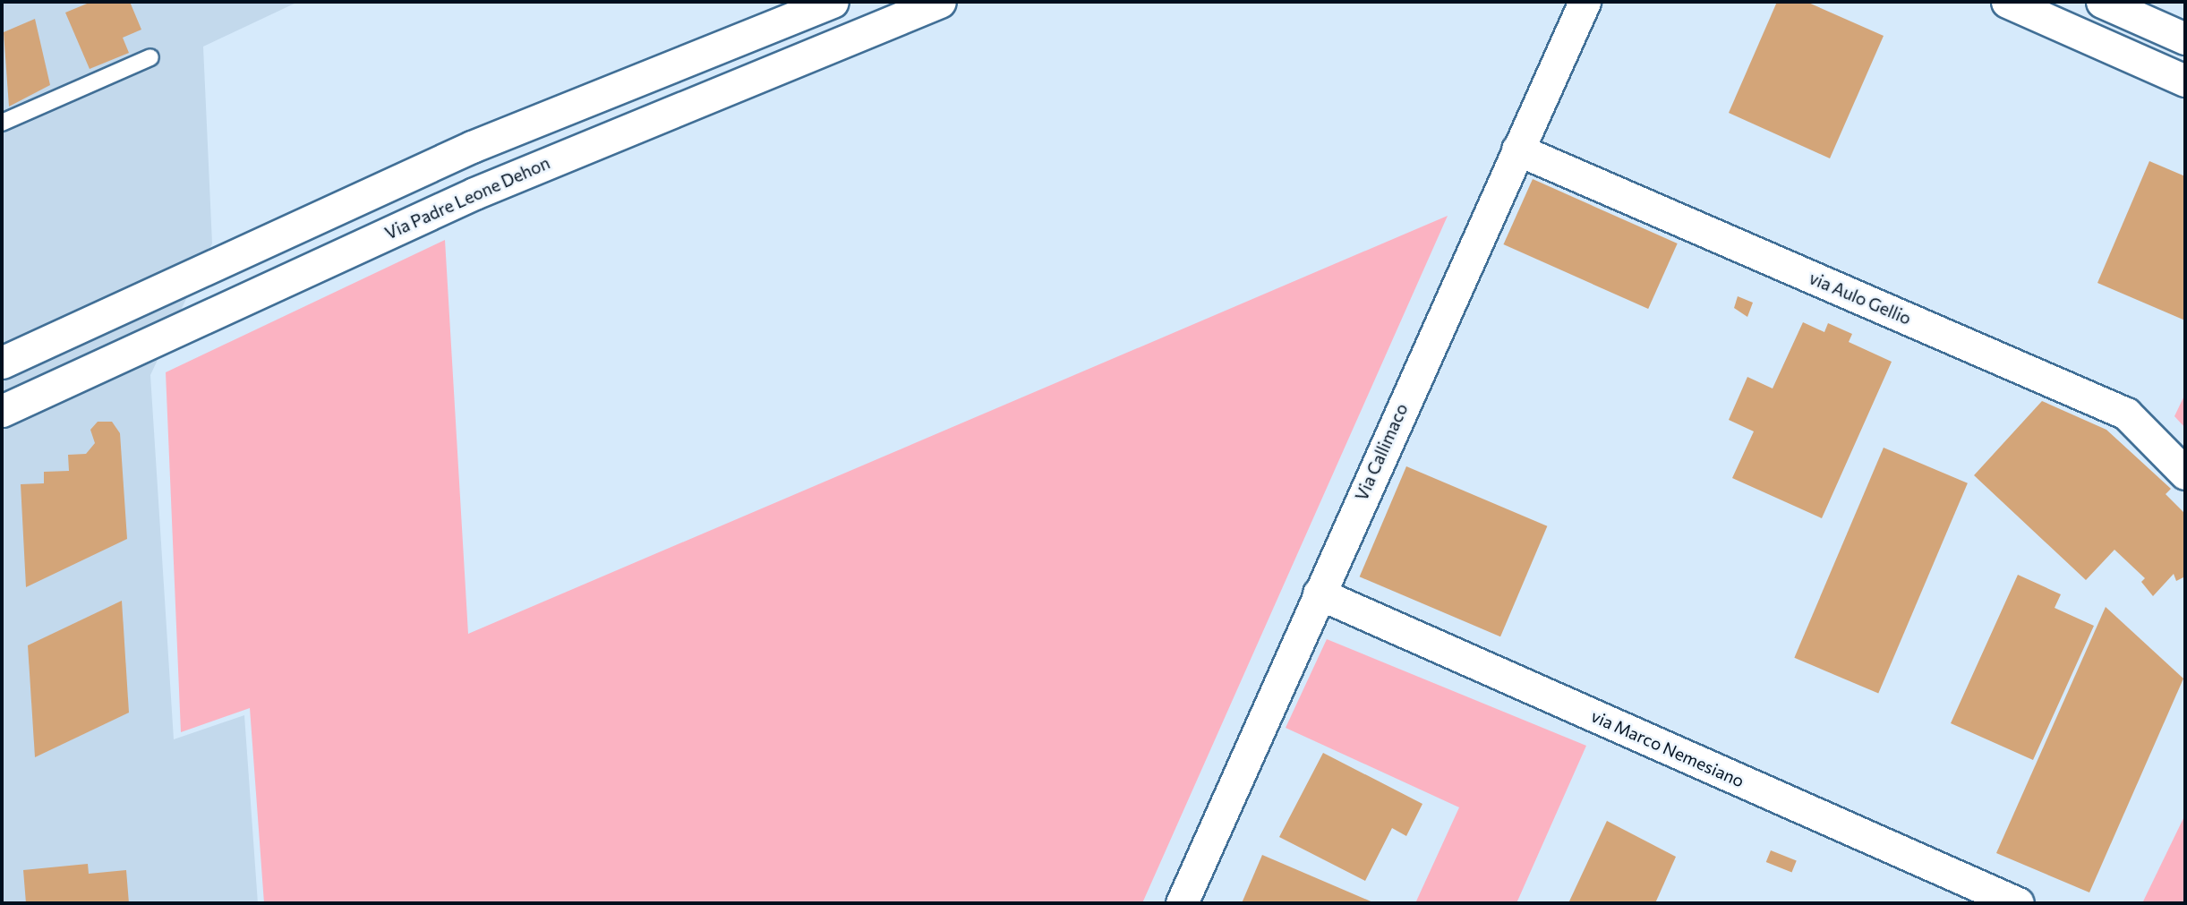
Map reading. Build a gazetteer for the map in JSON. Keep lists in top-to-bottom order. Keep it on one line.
{"streets":{"street":["Via Padre Leone Dehon","via Aulo Gellio","Via Callimaco","via Marco Nemesiano"]},"crossings":[["via Aulo Gellio","Via Callimaco"],["Via Callimaco","via Marco Nemesiano"]]}
